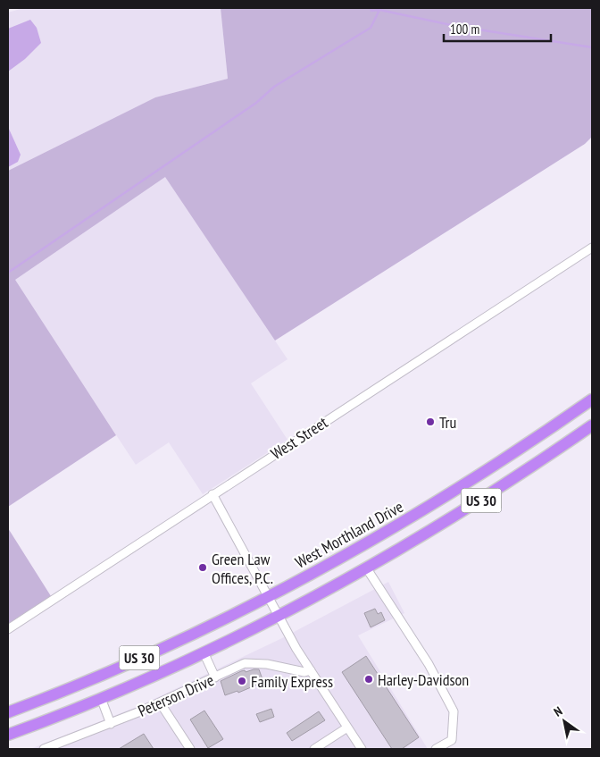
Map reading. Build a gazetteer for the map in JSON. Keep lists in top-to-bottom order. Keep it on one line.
{"streets":{"highway":["US 30","West Morthland Drive"],"street":["West Street","Peterson Drive"]},"places":["Tru","Green Law Offices, P.C.","Harley-Davidson","Family Express"],"scale_bar":"100 m","north":"top left"}
